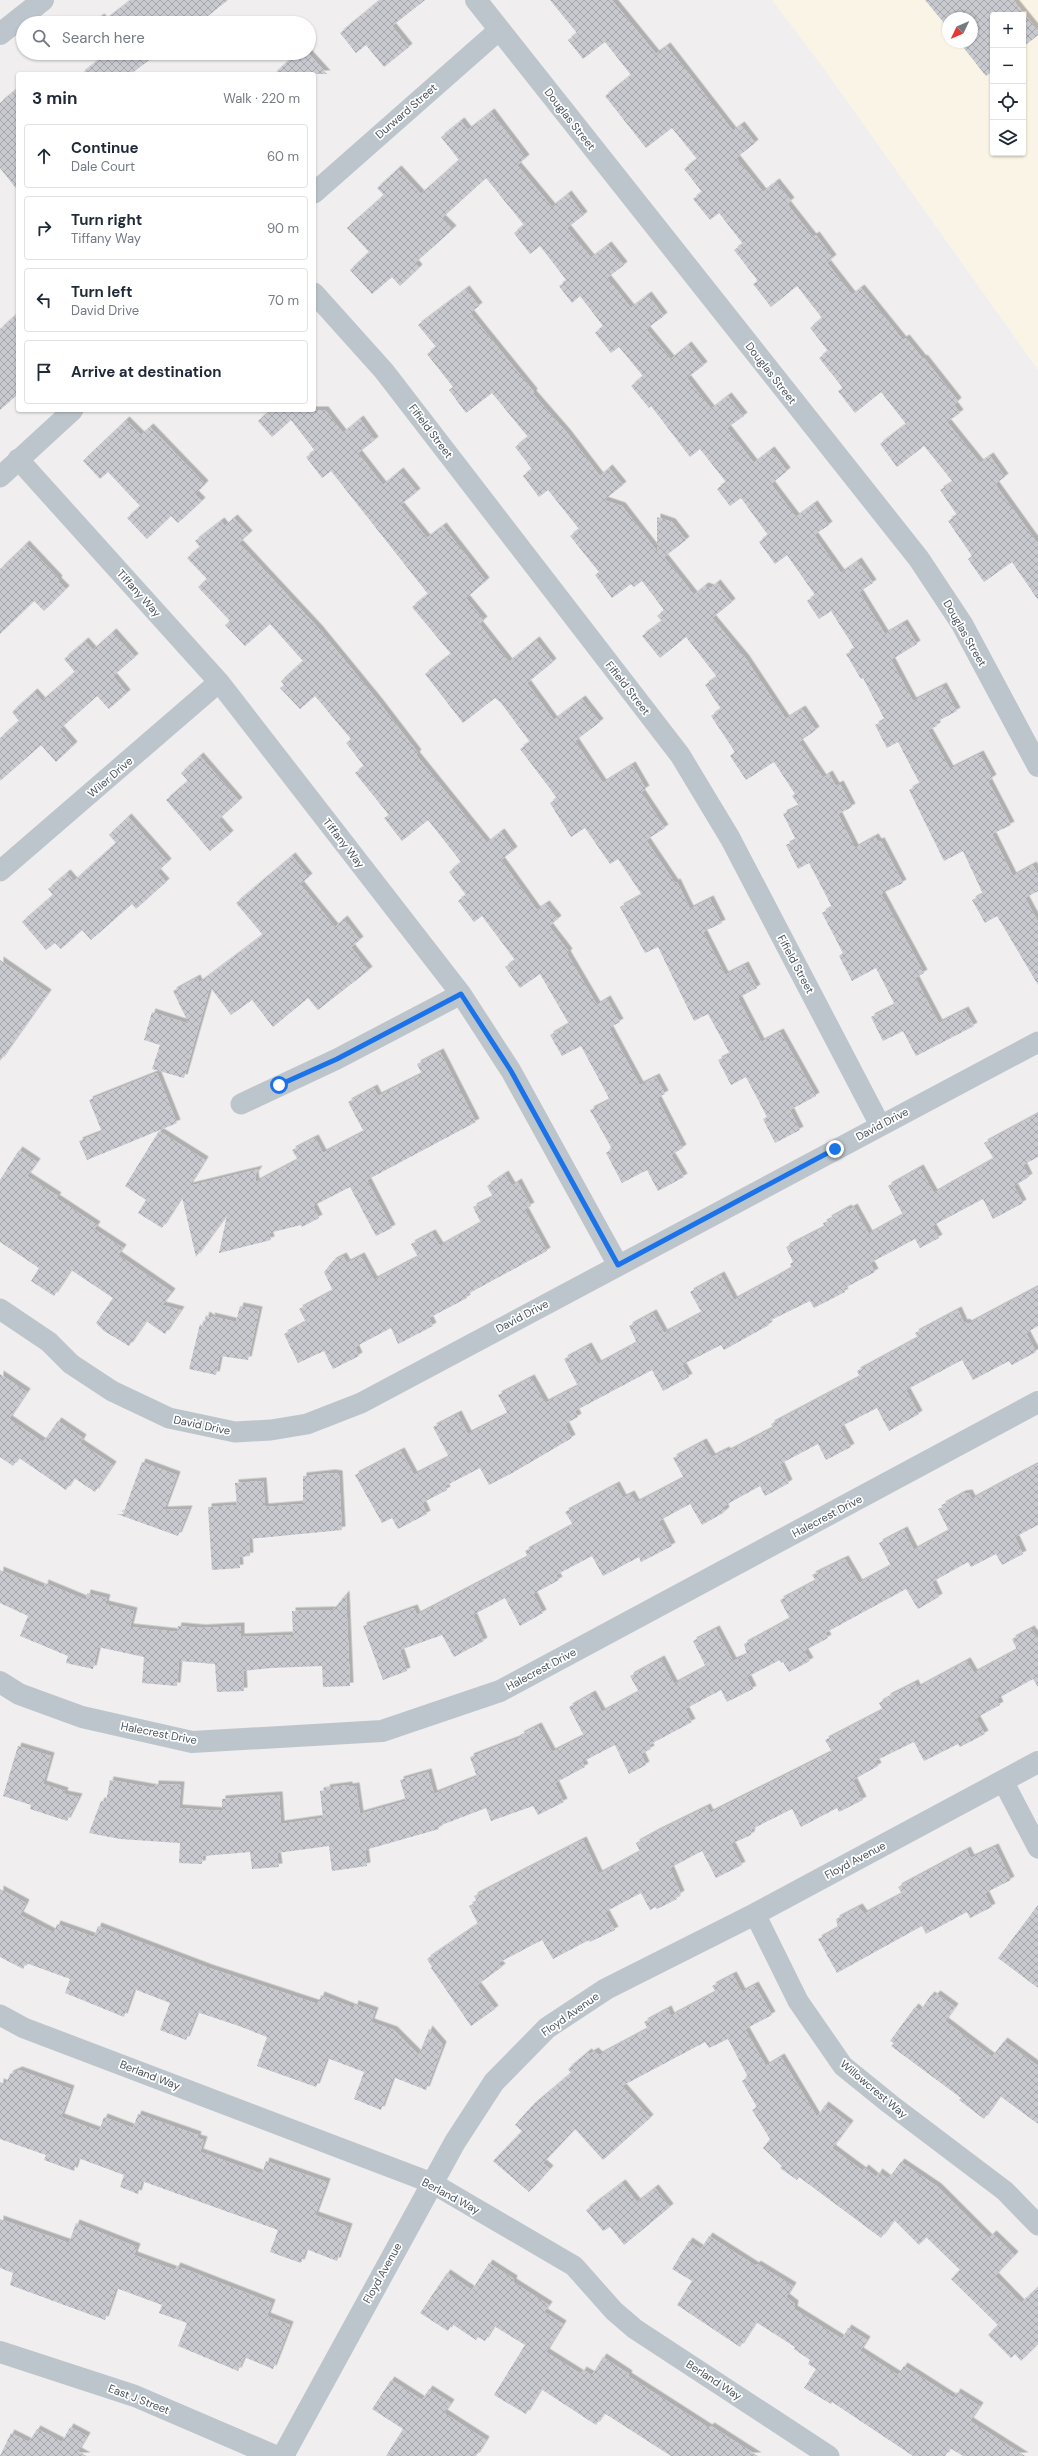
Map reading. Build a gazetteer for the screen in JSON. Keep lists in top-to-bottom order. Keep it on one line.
{"streets":{"street":["Durward Street","Douglas Street","Fifield Street","Tiffany Way","Wiler Drive","David Drive","Halecrest Drive","Floyd Avenue","Berland Way","Willowcrest Way","East J Street"]},"crossings":[["Durward Street","Douglas Street"],["Fifield Street","David Drive"],["Tiffany Way","Wiler Drive"],["Tiffany Way","David Drive"],["Floyd Avenue","Berland Way"],["Floyd Avenue","Willowcrest Way"]],"north":"bottom left","page":{"map_buttons":["+","−"],"search":"Search here","heading":["3 min","Walk · 220 m"],"list":[["Continue","Dale Court","60 m"],["Turn right","Tiffany Way","90 m"],["Turn left","David Drive","70 m"],"Arrive at destination"]}}
